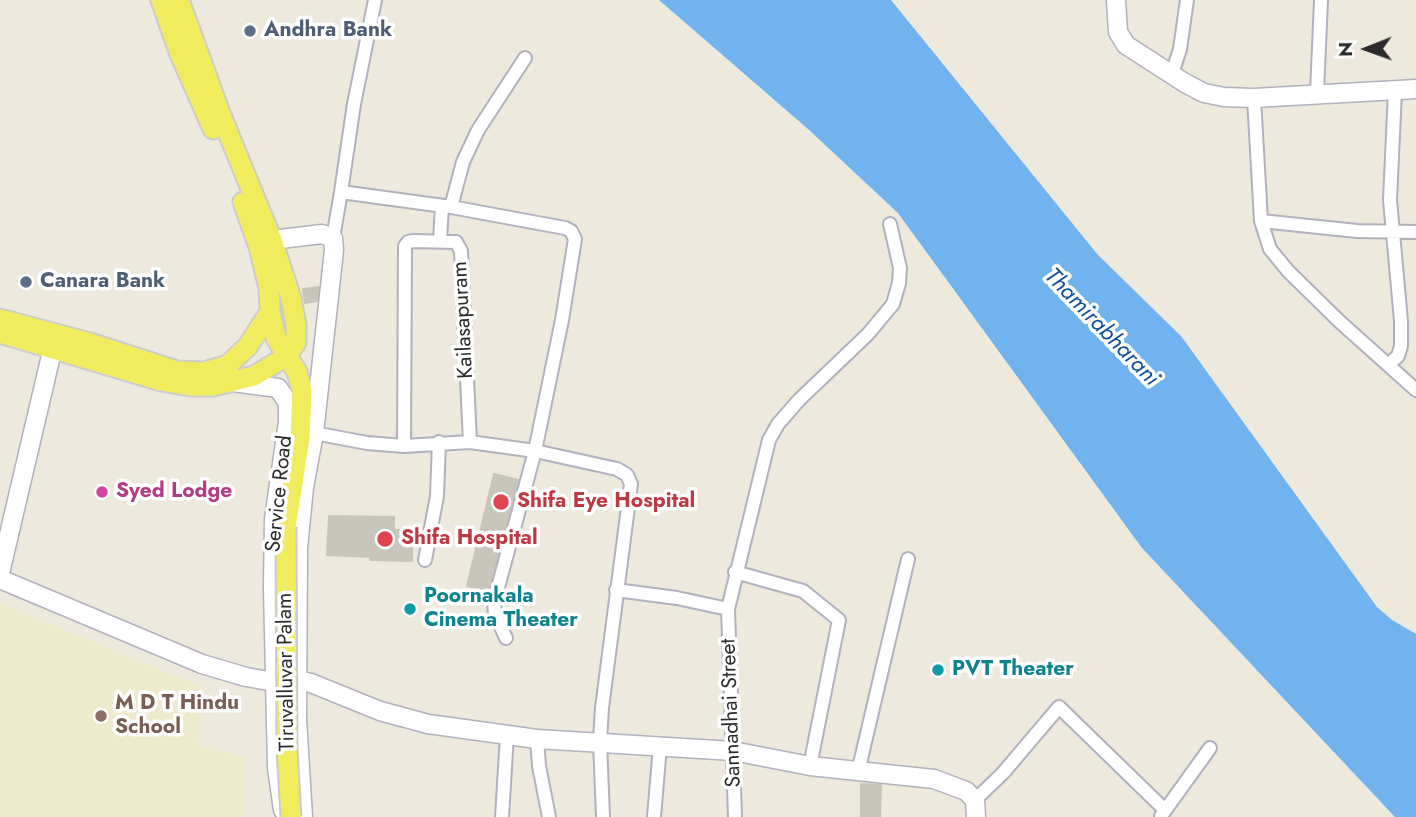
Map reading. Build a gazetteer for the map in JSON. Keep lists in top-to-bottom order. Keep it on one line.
{"streets":{"main road":["Service Road","Tiruvalluvar Palam"],"street":["Kailasapuram","Sannadhai Street"]},"water":["Thamirabharani"],"places":["Andhra Bank","Canara Bank","Syed Lodge","Shifa Eye Hospital","Shifa Hospital","Poornakala Cinema Theater","PVT Theater","M D T Hindu School"],"north":"left"}
